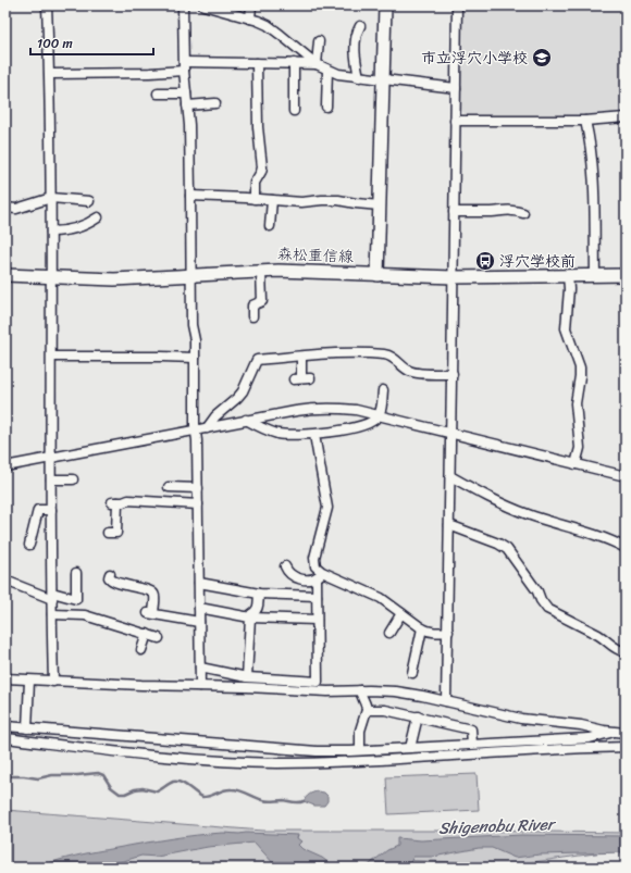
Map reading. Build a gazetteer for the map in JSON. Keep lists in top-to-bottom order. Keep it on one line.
{"streets":{"main road":["森松重信線"]},"water":["Shigenobu River"],"places":{"school or university":["市立浮穴小学校"],"bus stop":["浮穴学校前"]},"scale_bar":"100 m"}
